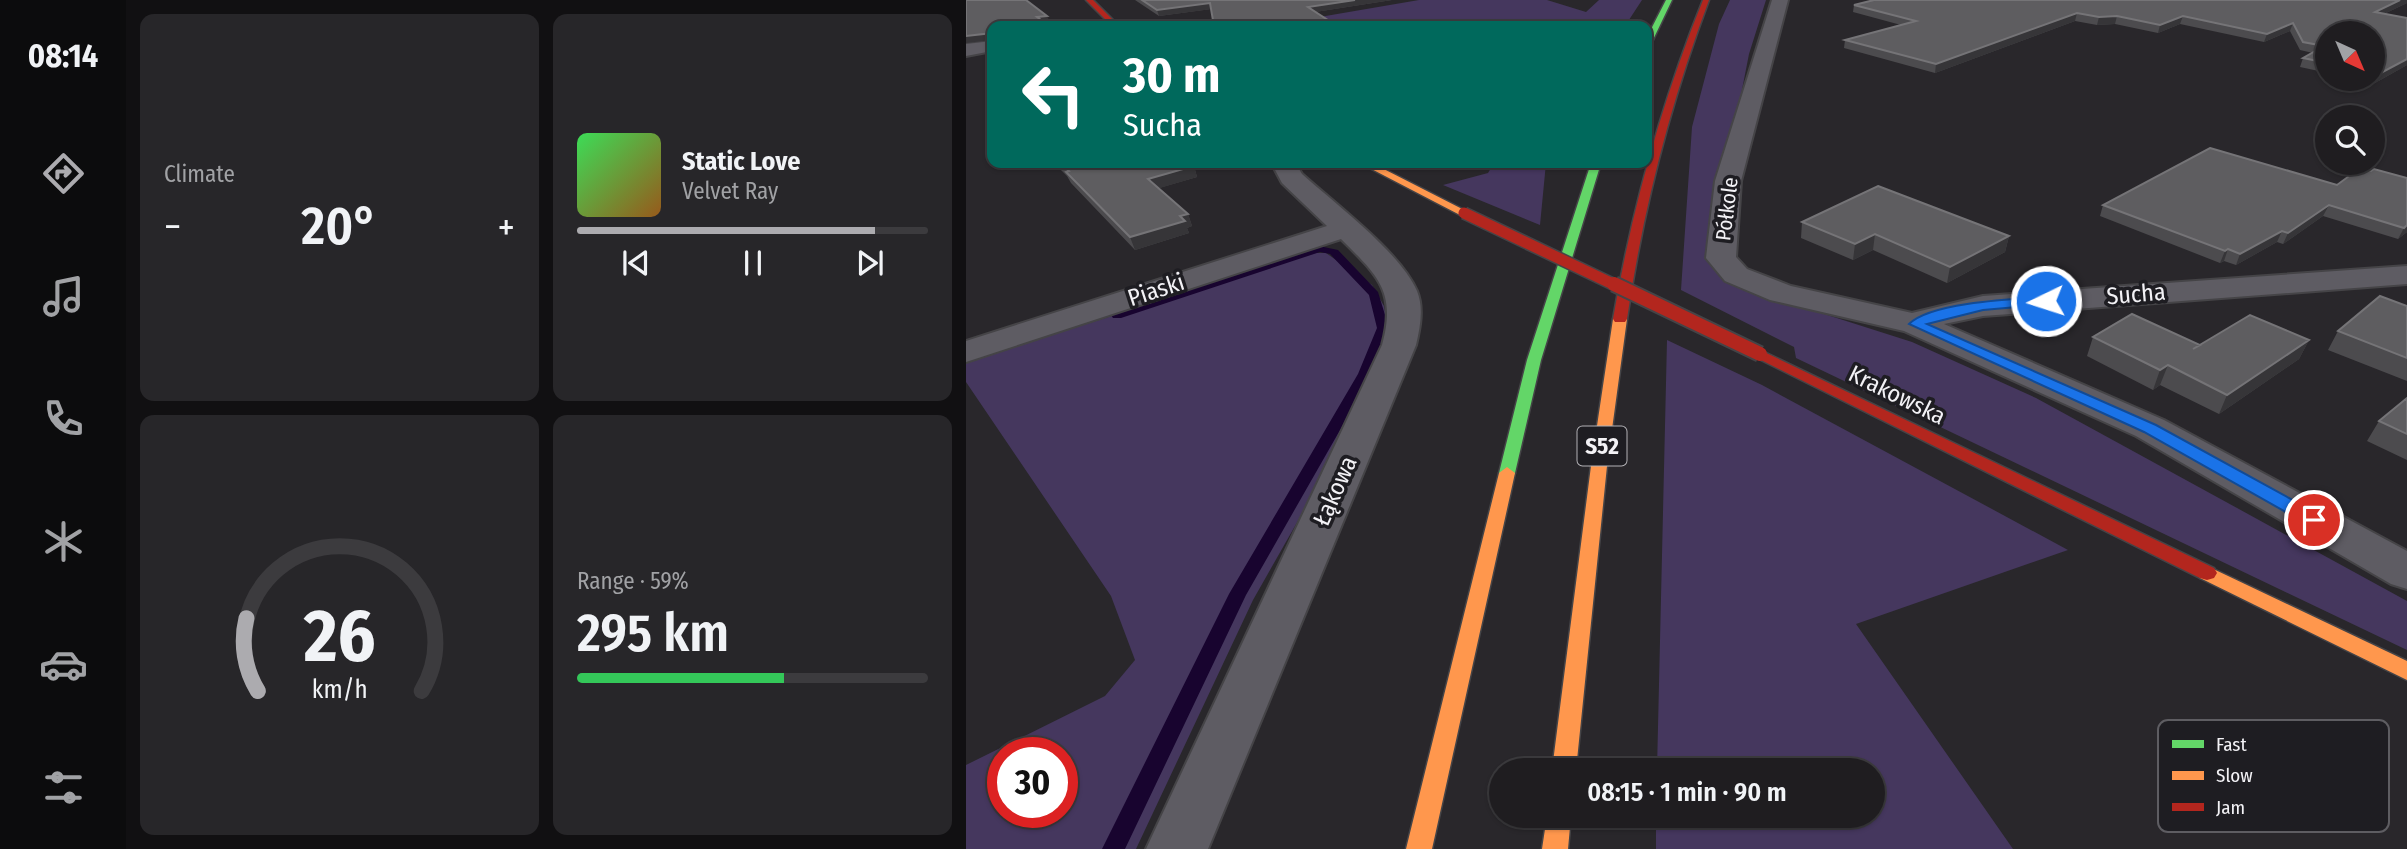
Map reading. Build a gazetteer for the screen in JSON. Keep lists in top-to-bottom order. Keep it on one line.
{"streets":{"main road":["Krakowska","S52"],"street":["Półkole","Piaski","Sucha","Łąkowa"]},"crossings":[["Półkole","Sucha"],["Piaski","Łąkowa"]],"legend":["Fast","Slow","Jam"],"north":"bottom right","page":{"tabs":"08:14","tile":["Climate",["Range · 59%","295 km"]],"turn":["30 m","Sucha"],"song":["Static Love","Velvet Ray"],"heat":["−","20°","+"],"limit":"30","trip":"08:15 · 1 min · 90 m","gauge":["26","km/h"]}}
